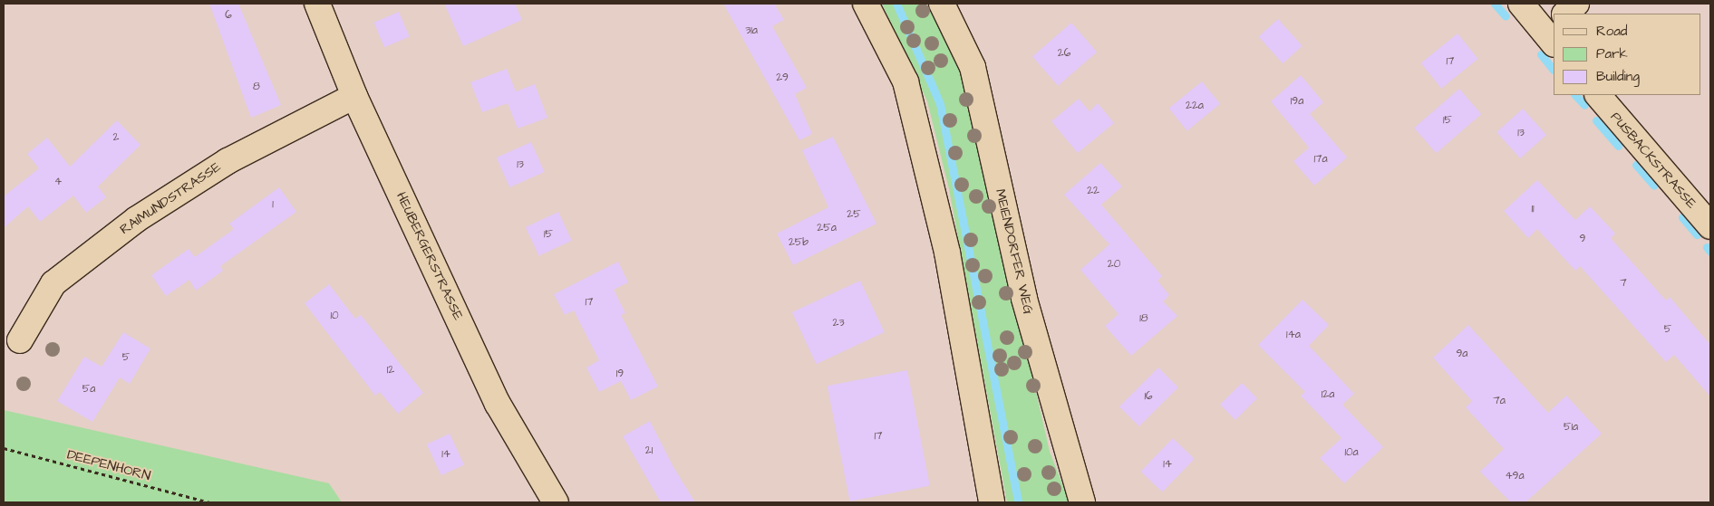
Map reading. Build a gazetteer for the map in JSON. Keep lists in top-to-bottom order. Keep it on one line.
{"streets":{"street":["PUSBACKSTRASSE","RAIMUNDSTRASSE","MEIENDORFER WEG","HEUBERGERSTRASSE"],"path":["DEEPENHORN"]},"crossings":[["RAIMUNDSTRASSE","HEUBERGERSTRASSE"]],"house_numbers":["6","31a","26","17","29","8","19a","22a","15","13","2","17a","13","4","22","1","11","25","25a","15","9","25b","20","7","17","10","18","23","5","14a","9a","5","12","19","5a","12a","16","7a","51a","17","21","10a","14","14","49a"],"legend":["Road","Park","Building"]}
